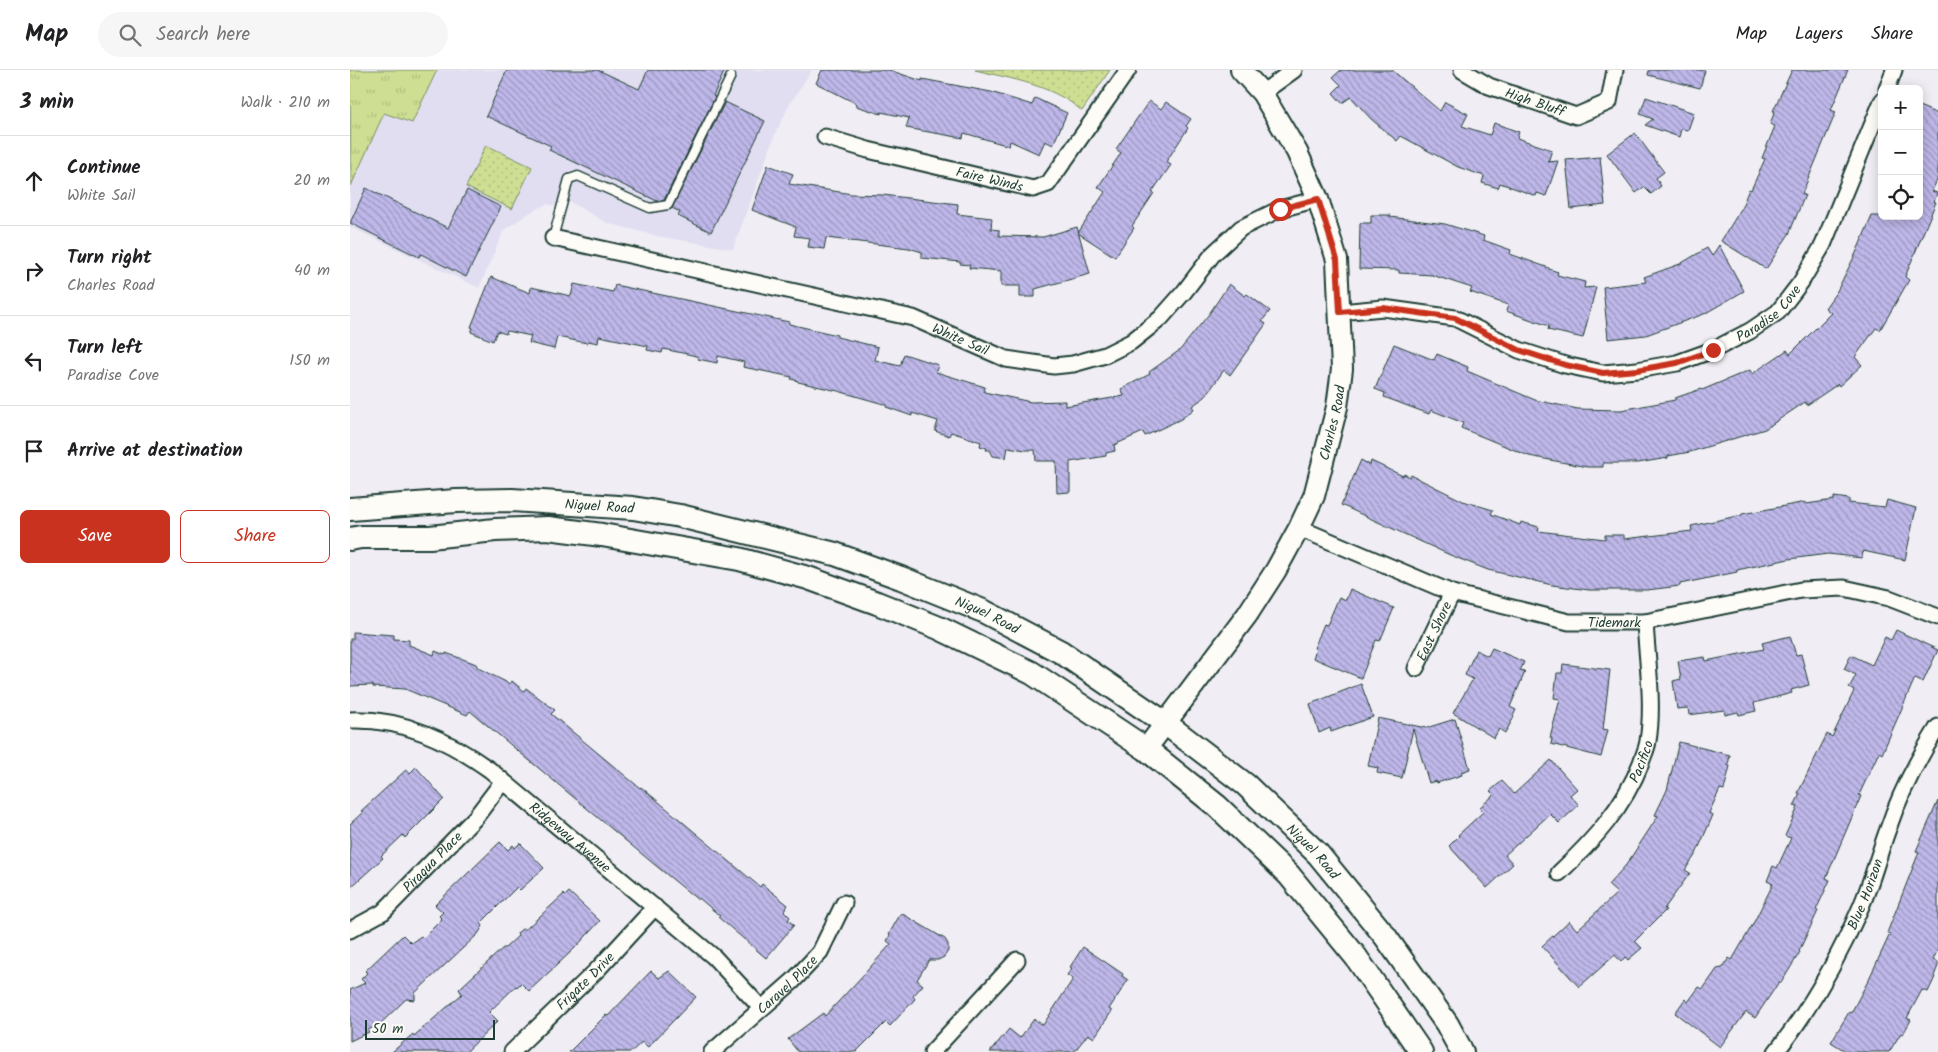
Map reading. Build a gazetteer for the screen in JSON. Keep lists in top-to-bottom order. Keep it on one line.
{"streets":{"main road":["Niguel Road"],"street":["High Bluff","Faire Winds","Paradise Cove","White Sail","Charles Road","Tidemark","East Shore","Pacifico","Ridgeway Avenue","Piragua Place","Blue Horizon","Frigate Drive","Caravel Place"]},"crossings":[["Paradise Cove","Charles Road"],["White Sail","Charles Road"],["Charles Road","Niguel Road"],["Charles Road","Tidemark"],["Tidemark","East Shore"],["Tidemark","Pacifico"],["Ridgeway Avenue","Piragua Place"],["Ridgeway Avenue","Frigate Drive"],["Ridgeway Avenue","Caravel Place"]],"scale_bar":"50 m","page":{"header":"Map","search":"Search here","nav":["Map","Layers","Share"],"heading":["3 min","Walk · 210 m"],"map_buttons":["+","−"],"list":[["Continue","White Sail","20 m"],["Turn right","Charles Road","40 m"],["Turn left","Paradise Cove","150 m"],"Arrive at destination"],"buttons":["Save","Share"],"scale":"50 m"}}
